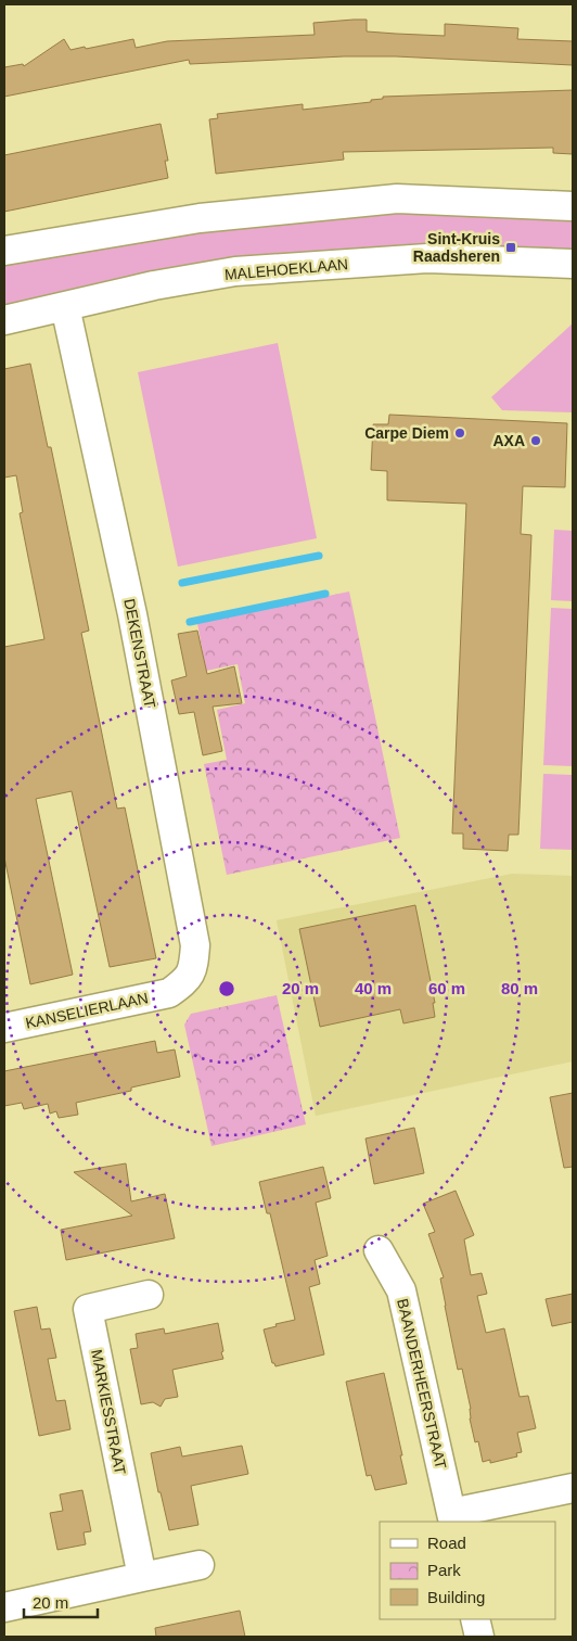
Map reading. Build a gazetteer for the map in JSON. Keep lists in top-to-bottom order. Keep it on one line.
{"streets":{"street":["MALEHOEKLAAN","DEKENSTRAAT","KANSELIERLAAN","BAANDERHEERSTRAAT","MARKIESSTRAAT"]},"crossings":[["MALEHOEKLAAN","DEKENSTRAAT"],["DEKENSTRAAT","KANSELIERLAAN"]],"places":{"transit":["Sint-Kruis Raadsheren"],"other":["Carpe Diem","AXA"]},"legend":["Road","Park","Building"],"scale_bar":"20 m","rings":["20 m","40 m","60 m","80 m"]}
